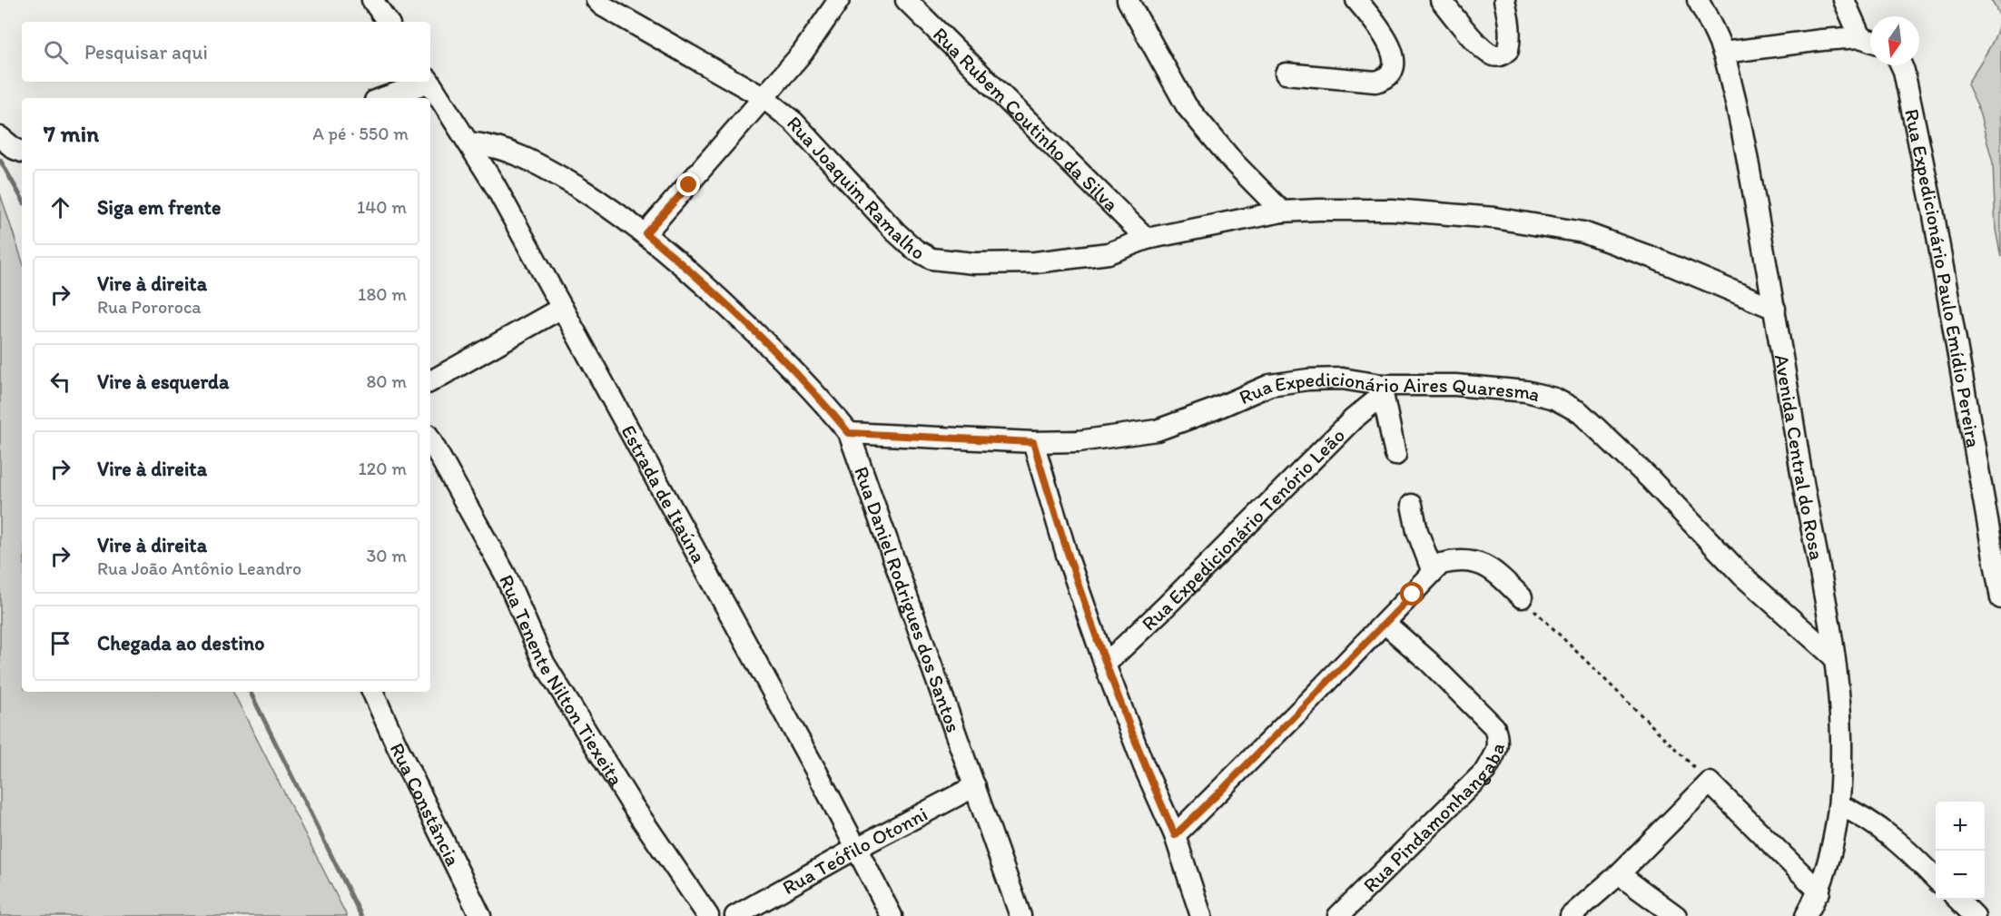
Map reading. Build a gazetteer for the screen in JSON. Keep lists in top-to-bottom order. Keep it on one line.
{"streets":{"street":["Rua Rubem Coutinho da Silva","Rua Joaquim Ramalho","Rua Expedicionário Paulo Emídio Pereira","Rua Expedicionário Aires Quaresma","Avenida Central do Rosa","Estrada de Itaúna","Rua Expedicionário Tenório Leão","Rua Daniel Rodrigues dos Santos","Rua Tenente Nilton Tiexeita","Rua Constância","Rua Pindamonhangaba","Rua Teófilo Otonni"]},"crossings":[["Rua Rubem Coutinho da Silva","Rua Joaquim Ramalho"],["Rua Joaquim Ramalho","Avenida Central do Rosa"],["Rua Expedicionário Aires Quaresma","Avenida Central do Rosa"],["Rua Expedicionário Aires Quaresma","Rua Expedicionário Tenório Leão"],["Rua Expedicionário Aires Quaresma","Rua Daniel Rodrigues dos Santos"],["Estrada de Itaúna","Rua Daniel Rodrigues dos Santos"],["Estrada de Itaúna","Rua Teófilo Otonni"],["Rua Daniel Rodrigues dos Santos","Rua Teófilo Otonni"]],"north":"bottom","page":{"search":"Pesquisar aqui","heading":["7 min","A pé · 550 m"],"list":[["Siga em frente","140 m"],["Vire à direita","Rua Pororoca","180 m"],["Vire à esquerda","80 m"],["Vire à direita","120 m"],["Vire à direita","Rua João Antônio Leandro","30 m"],"Chegada ao destino"],"map_buttons":["+","−"]}}
